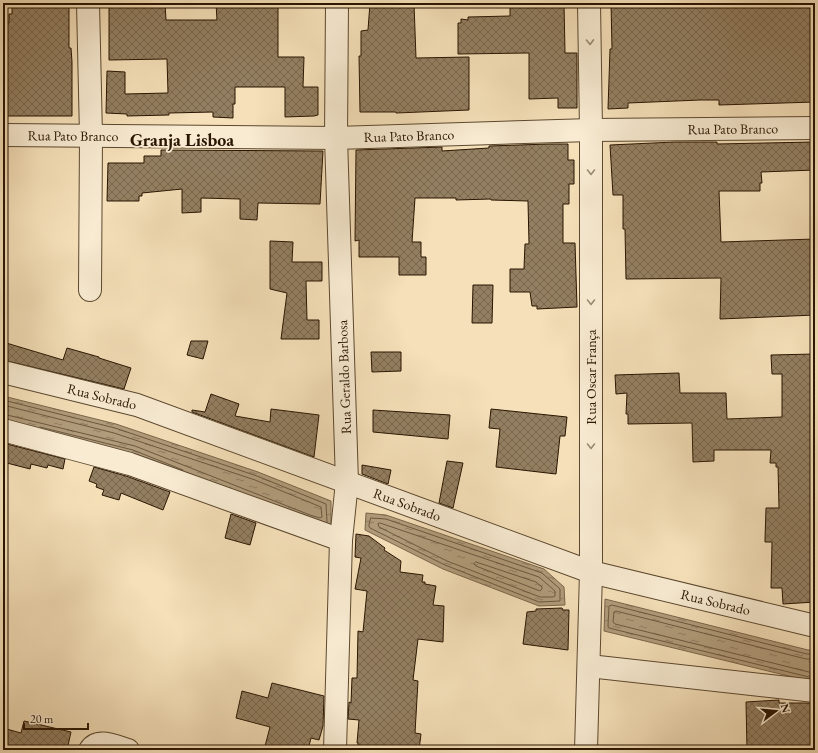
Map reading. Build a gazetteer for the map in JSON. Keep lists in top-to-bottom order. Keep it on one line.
{"streets":{"street":["Rua Pato Branco","Rua Geraldo Barbosa","Rua Oscar França","Rua Sobrado"]},"crossings":[["Rua Pato Branco","Rua Geraldo Barbosa"],["Rua Pato Branco","Rua Oscar França"],["Rua Geraldo Barbosa","Rua Sobrado"],["Rua Oscar França","Rua Sobrado"]],"one_way":["Rua Oscar França"],"districts":["Granja Lisboa"],"scale_bar":"20 m","north":"right"}
